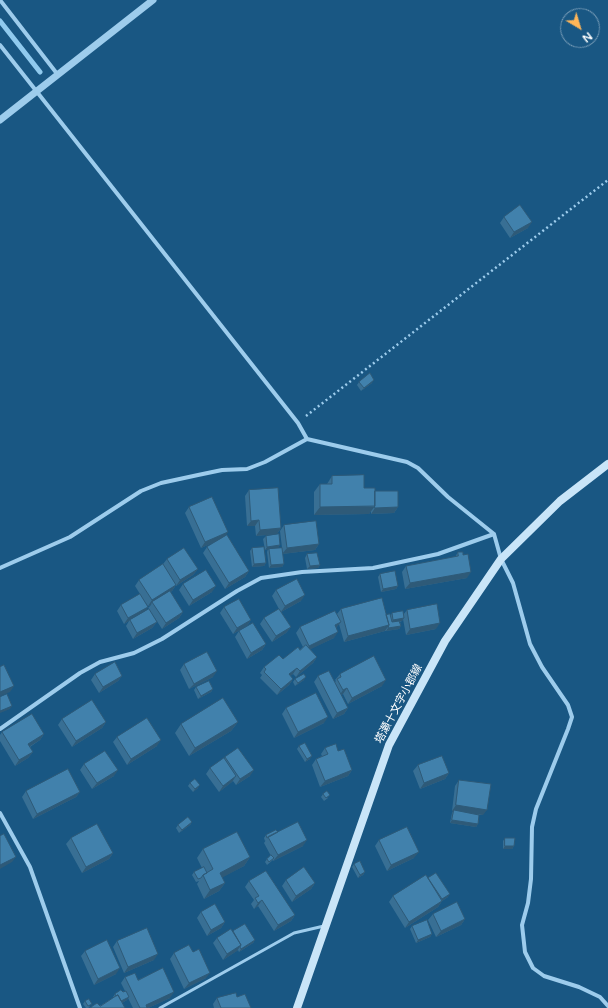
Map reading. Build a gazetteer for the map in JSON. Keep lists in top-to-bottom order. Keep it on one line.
{"streets":{"main road":["塔瀬十文字小郡線"]},"north":"bottom right"}
